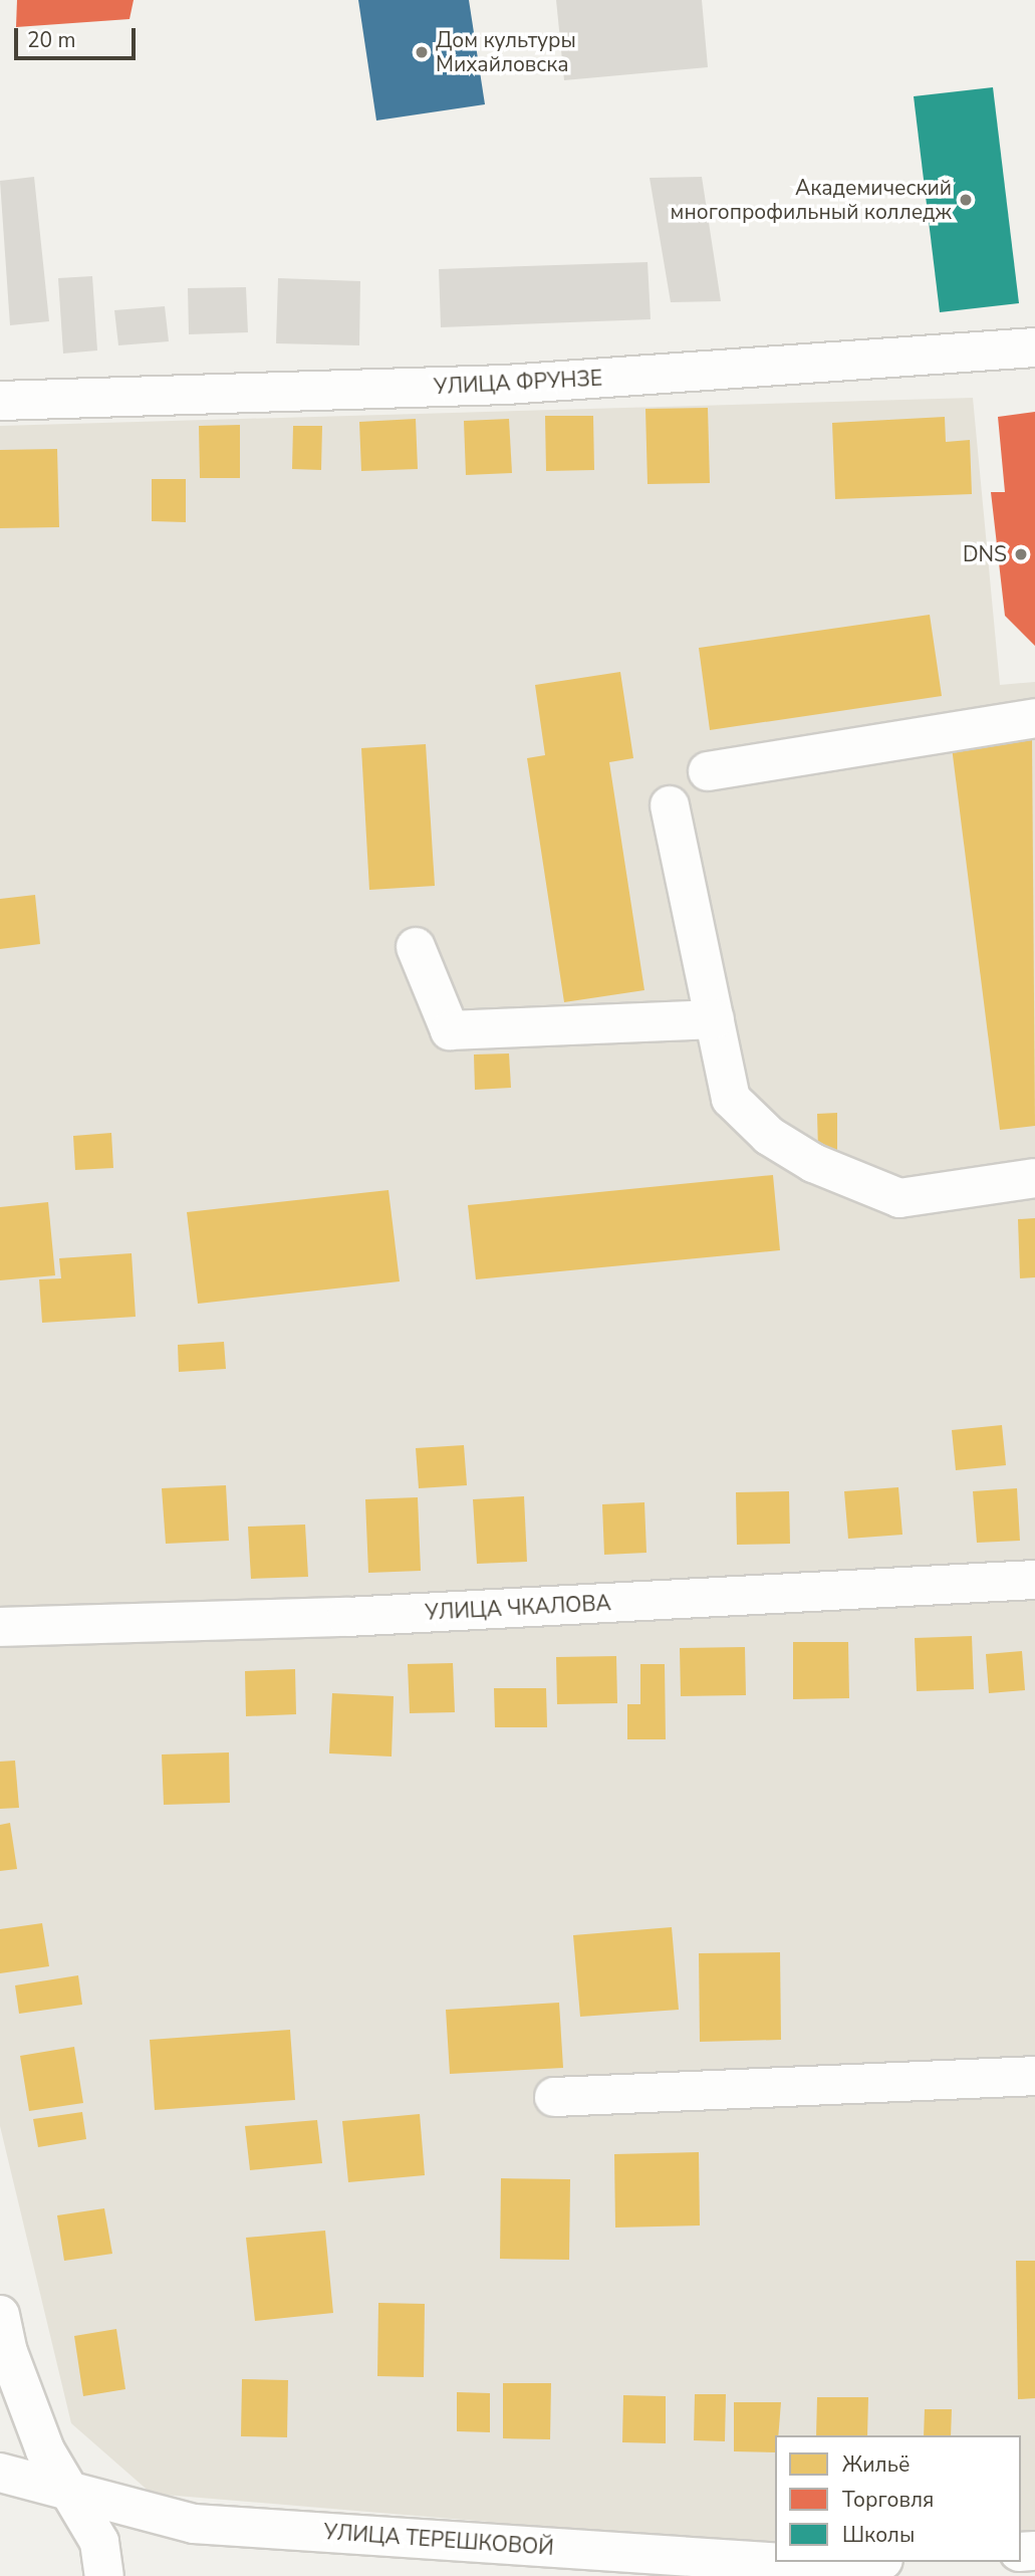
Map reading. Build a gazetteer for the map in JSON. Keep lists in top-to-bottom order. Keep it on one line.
{"streets":{"street":["УЛИЦА ФРУНЗЕ","УЛИЦА ЧКАЛОВА","УЛИЦА ТЕРЕШКОВОЙ"]},"places":["Дом культуры Михайловска","Академический многопрофильный колледж","DNS"],"legend":["Жильё","Торговля","Школы"],"scale_bar":"20 m"}
